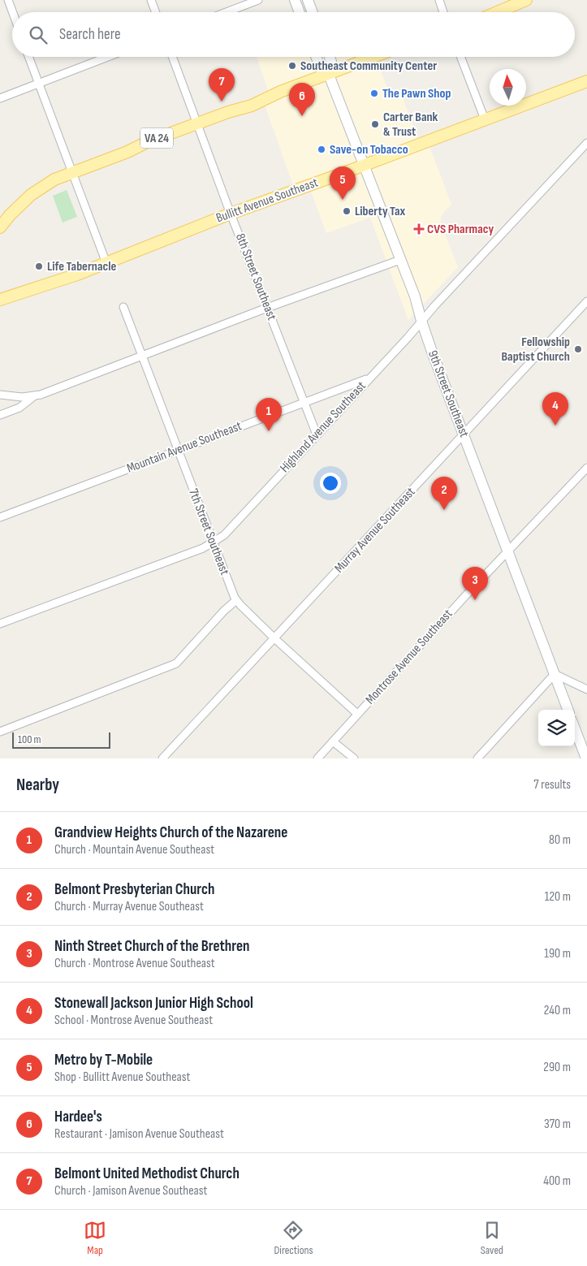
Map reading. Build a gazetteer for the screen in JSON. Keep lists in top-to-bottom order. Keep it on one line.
{"streets":{"main road":["VA 24","Bullitt Avenue Southeast"],"street":["8th Street Southeast","9th Street Southeast","Highland Avenue Southeast","Mountain Avenue Southeast","Murray Avenue Southeast","7th Street Southeast","Montrose Avenue Southeast"]},"crossings":[["VA 24","8th Street Southeast"],["VA 24","9th Street Southeast"],["Bullitt Avenue Southeast","8th Street Southeast"],["Bullitt Avenue Southeast","9th Street Southeast"],["8th Street Southeast","Highland Avenue Southeast"],["8th Street Southeast","Mountain Avenue Southeast"],["9th Street Southeast","Highland Avenue Southeast"],["9th Street Southeast","Murray Avenue Southeast"],["9th Street Southeast","Montrose Avenue Southeast"],["Highland Avenue Southeast","Mountain Avenue Southeast"],["Highland Avenue Southeast","7th Street Southeast"],["Mountain Avenue Southeast","7th Street Southeast"],["Murray Avenue Southeast","7th Street Southeast"],["7th Street Southeast","Montrose Avenue Southeast"]],"places":{"other":["Southeast Community Center","The Pawn Shop","Carter Bank & Trust","Save-on Tobacco","Liberty Tax","Life Tabernacle","Fellowship Baptist Church"],"health":["CVS Pharmacy"]},"scale_bar":"100 m","north":"top","page":{"search":"Search here","pins":["7","6","5","4","1","2","3"],"scale":"100 m","heading":["Nearby","7 results"],"list":[{"mark":"1","name":"Grandview Heights Church of the Nazarene","note":"Church · Mountain Avenue Southeast","value":"80 m"},{"mark":"2","name":"Belmont Presbyterian Church","note":"Church · Murray Avenue Southeast","value":"120 m"},{"mark":"3","name":"Ninth Street Church of the Brethren","note":"Church · Montrose Avenue Southeast","value":"190 m"},{"mark":"4","name":"Stonewall Jackson Junior High School","note":"School · Montrose Avenue Southeast","value":"240 m"},{"mark":"5","name":"Metro by T-Mobile","note":"Shop · Bullitt Avenue Southeast","value":"290 m"},{"mark":"6","name":"Hardee's","note":"Restaurant · Jamison Avenue Southeast","value":"370 m"},{"mark":"7","name":"Belmont United Methodist Church","note":"Church · Jamison Avenue Southeast","value":"400 m"}],"nav":["Map","Directions","Saved"]}}
